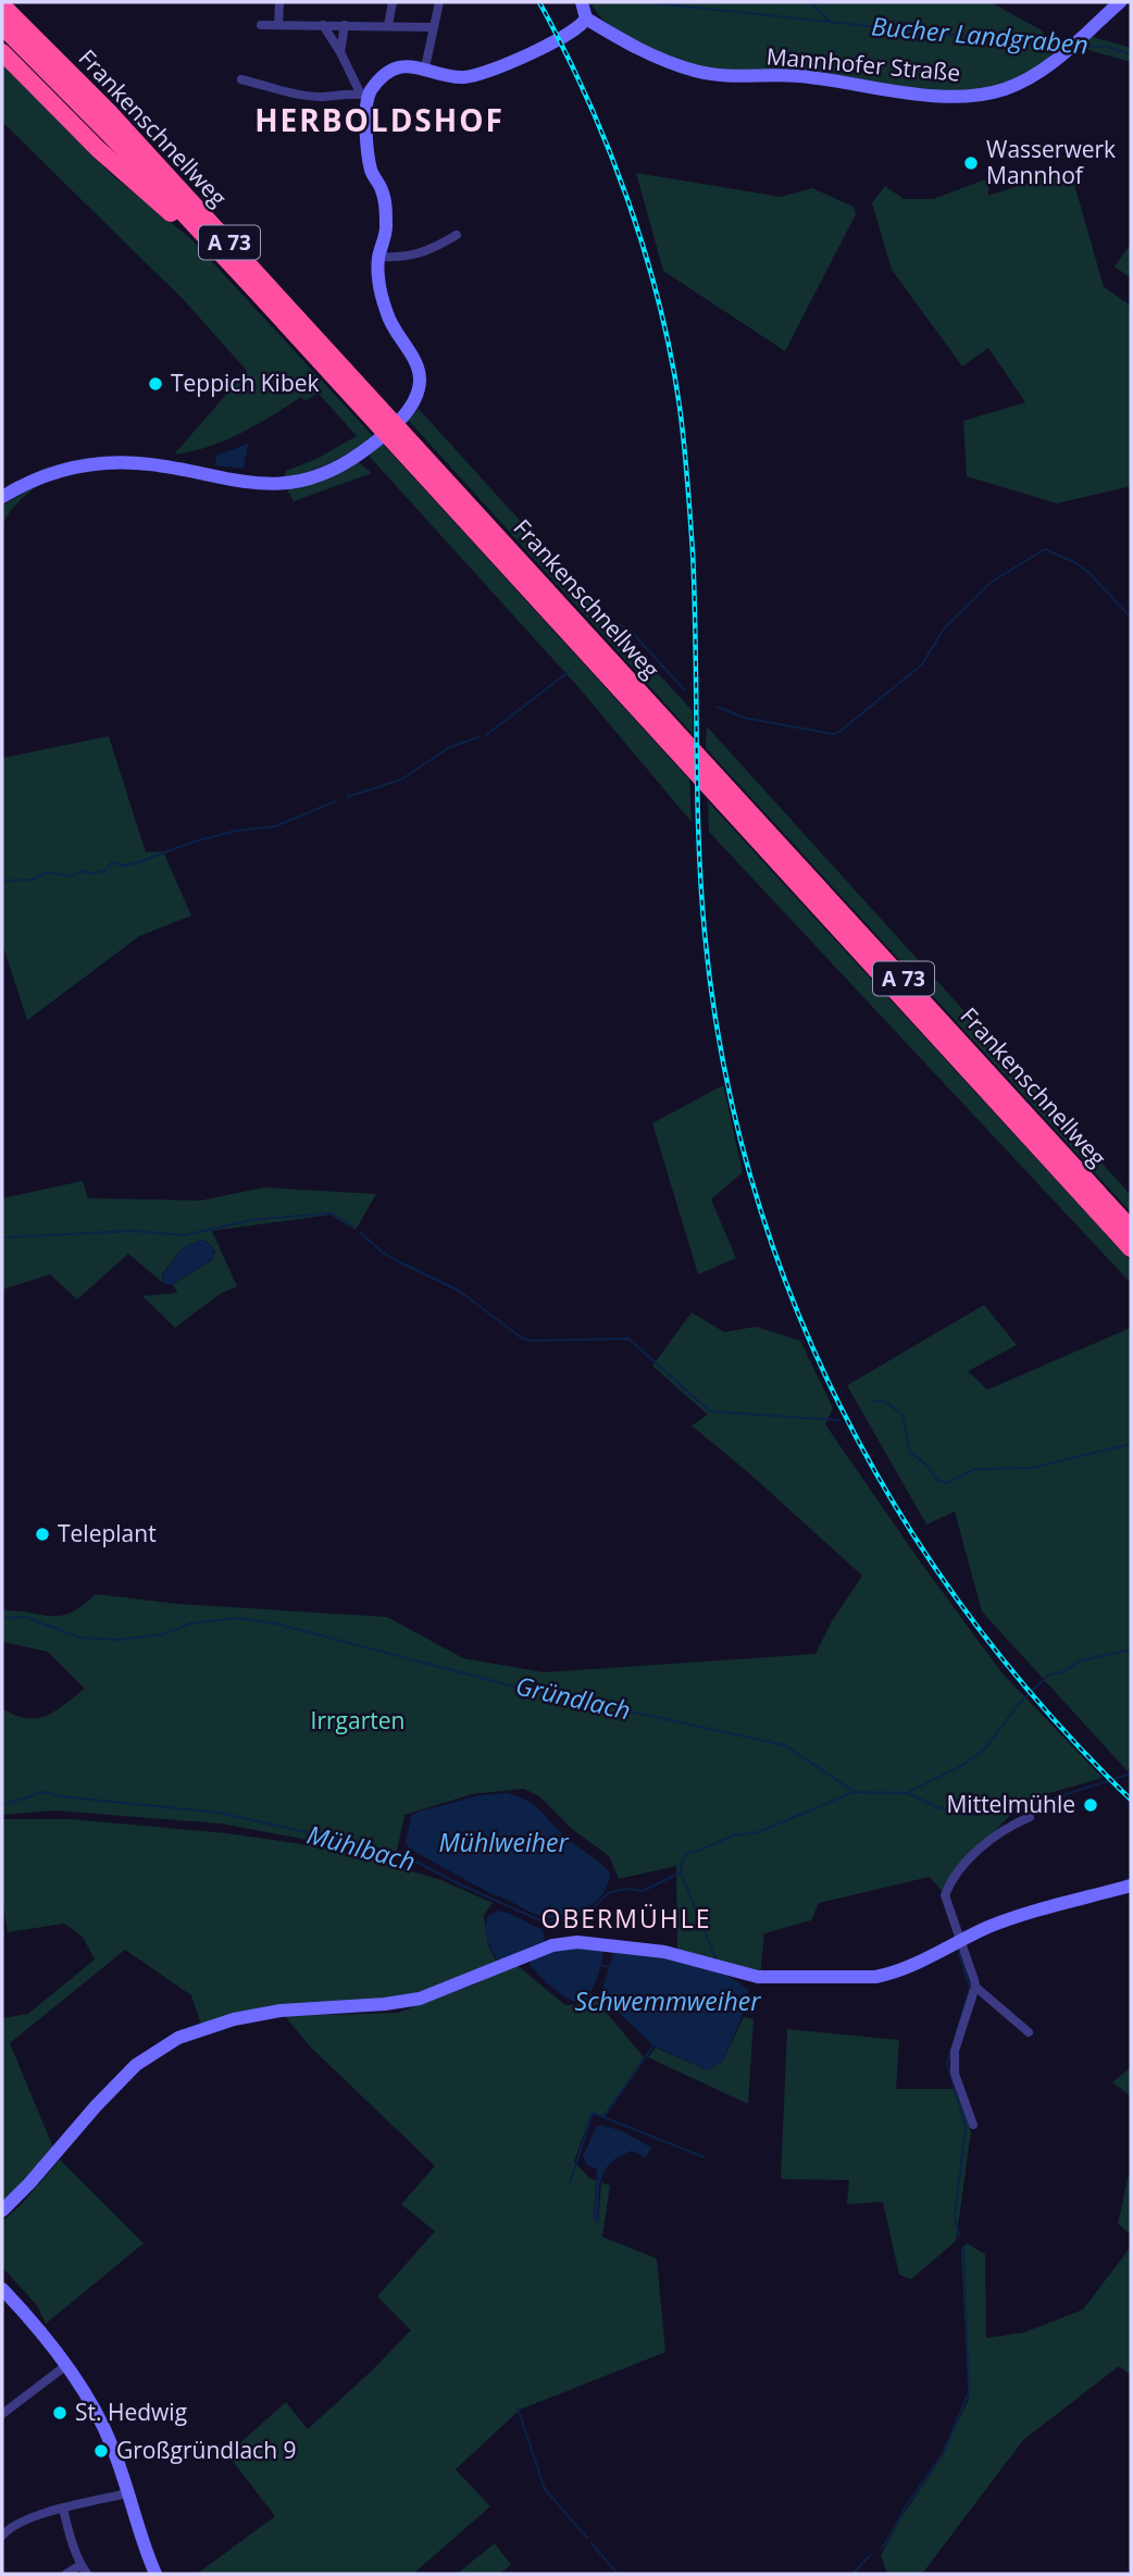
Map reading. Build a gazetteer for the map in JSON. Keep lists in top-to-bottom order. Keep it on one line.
{"streets":{"highway":["Frankenschnellweg","A 73"],"street":["Mannhofer Straße"]},"districts":["HERBOLDSHOF","OBERMÜHLE"],"water":["Bucher Landgraben","Gründlach","Mühlweiher","Mühlbach","Schwemmweiher"],"parks":["Irrgarten"],"places":["Wasserwerk Mannhof","Teppich Kibek","Teleplant","Mittelmühle","St. Hedwig","Großgründlach 9"]}
